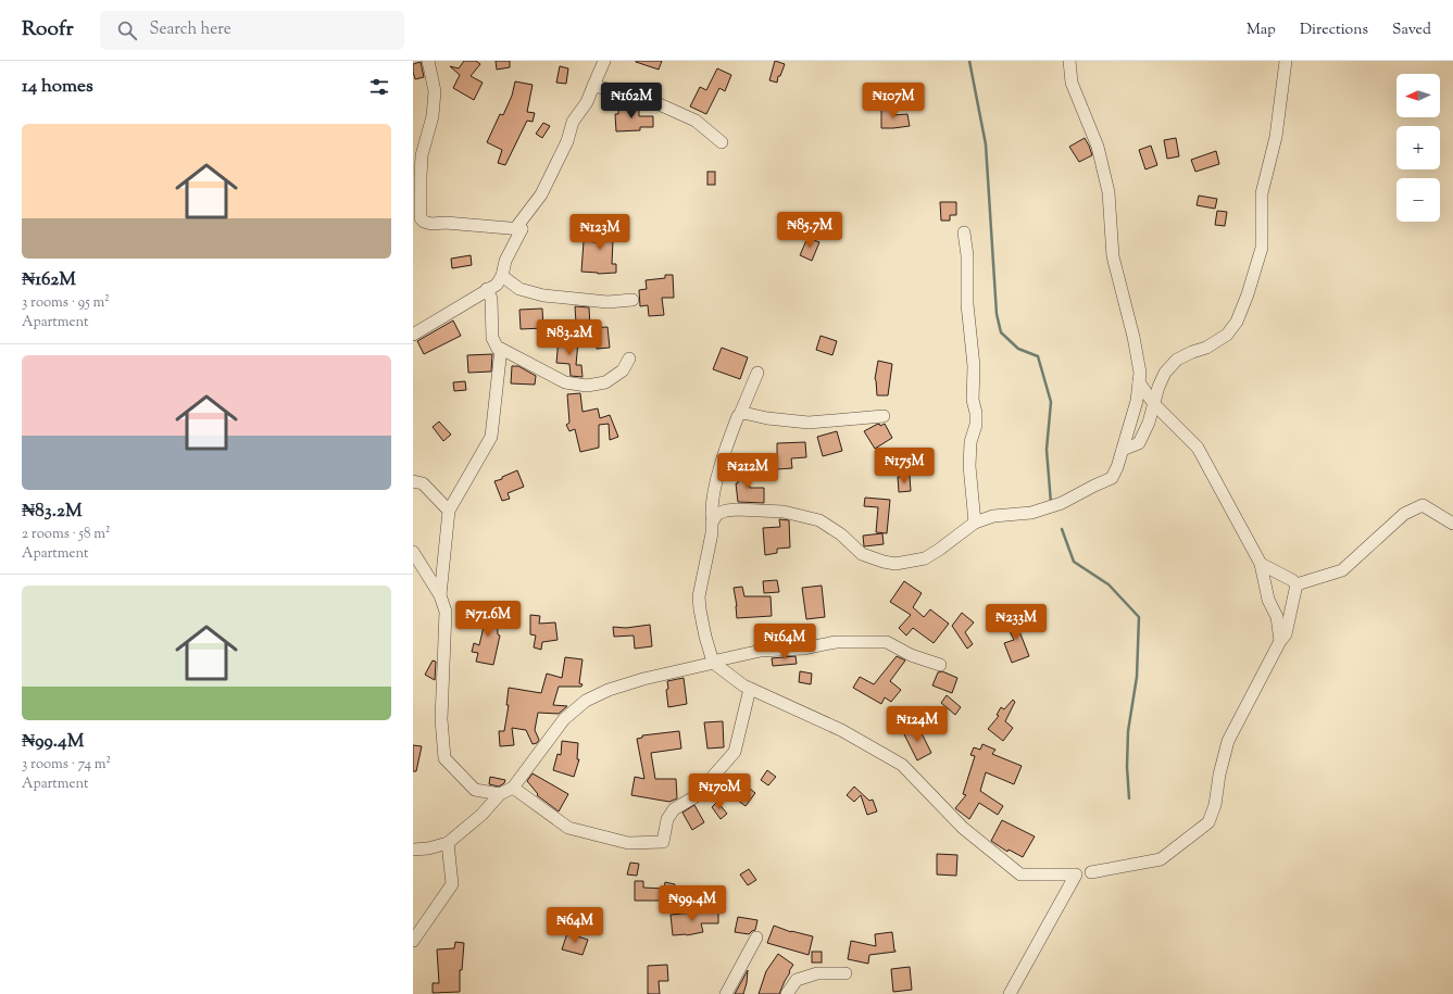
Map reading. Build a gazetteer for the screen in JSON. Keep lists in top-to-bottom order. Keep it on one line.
{"north":"left","page":{"header":"Roofr","search":"Search here","nav":["Map","Directions","Saved"],"heading":"14 homes","map_buttons":["+","−"],"price":["₦162M","₦107M","₦85.7M","₦123M","₦83.2M","₦175M","₦212M","₦71.6M","₦233M","₦164M","₦124M","₦170M","₦99.4M","₦64M"],"list":[{"name":"₦162M","note":"3 rooms · 95 m² · Apartment"},{"name":"₦83.2M","note":"2 rooms · 58 m² · Apartment"},{"name":"₦99.4M","note":"3 rooms · 74 m² · Apartment"}]}}
